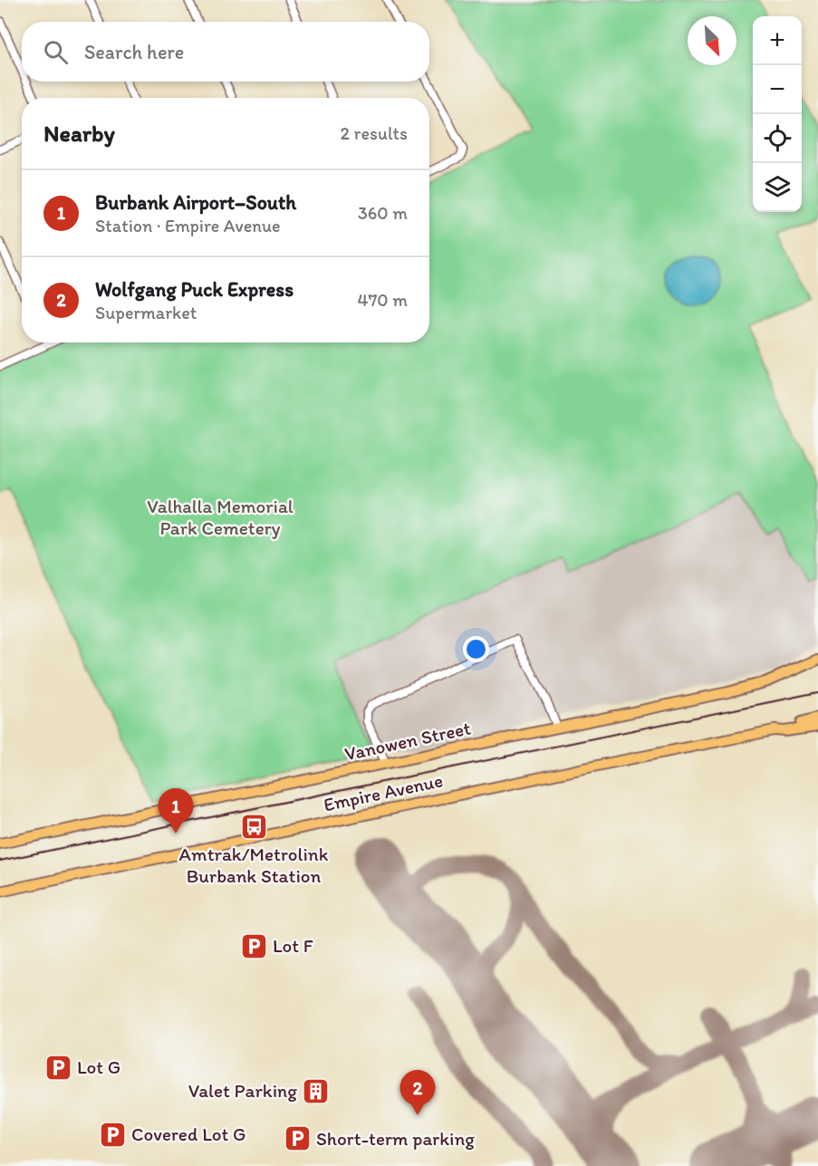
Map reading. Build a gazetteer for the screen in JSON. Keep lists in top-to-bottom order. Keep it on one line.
{"streets":{"main road":["Vanowen Street","Empire Avenue"]},"parks":["Valhalla Memorial Park Cemetery"],"places":{"bus stop":["Amtrak/Metrolink Burbank Station"],"parking":["Lot F","Lot G","Covered Lot G","Short-term parking"],"building":["Valet Parking"]},"north":"bottom right","page":{"map_buttons":["+","−"],"search":"Search here","heading":["Nearby","2 results"],"list":[{"mark":"1","name":"Burbank Airport–South","note":"Station · Empire Avenue","value":"360 m"},{"mark":"2","name":"Wolfgang Puck Express","note":"Supermarket","value":"470 m"}],"pins":["1","2"]}}
